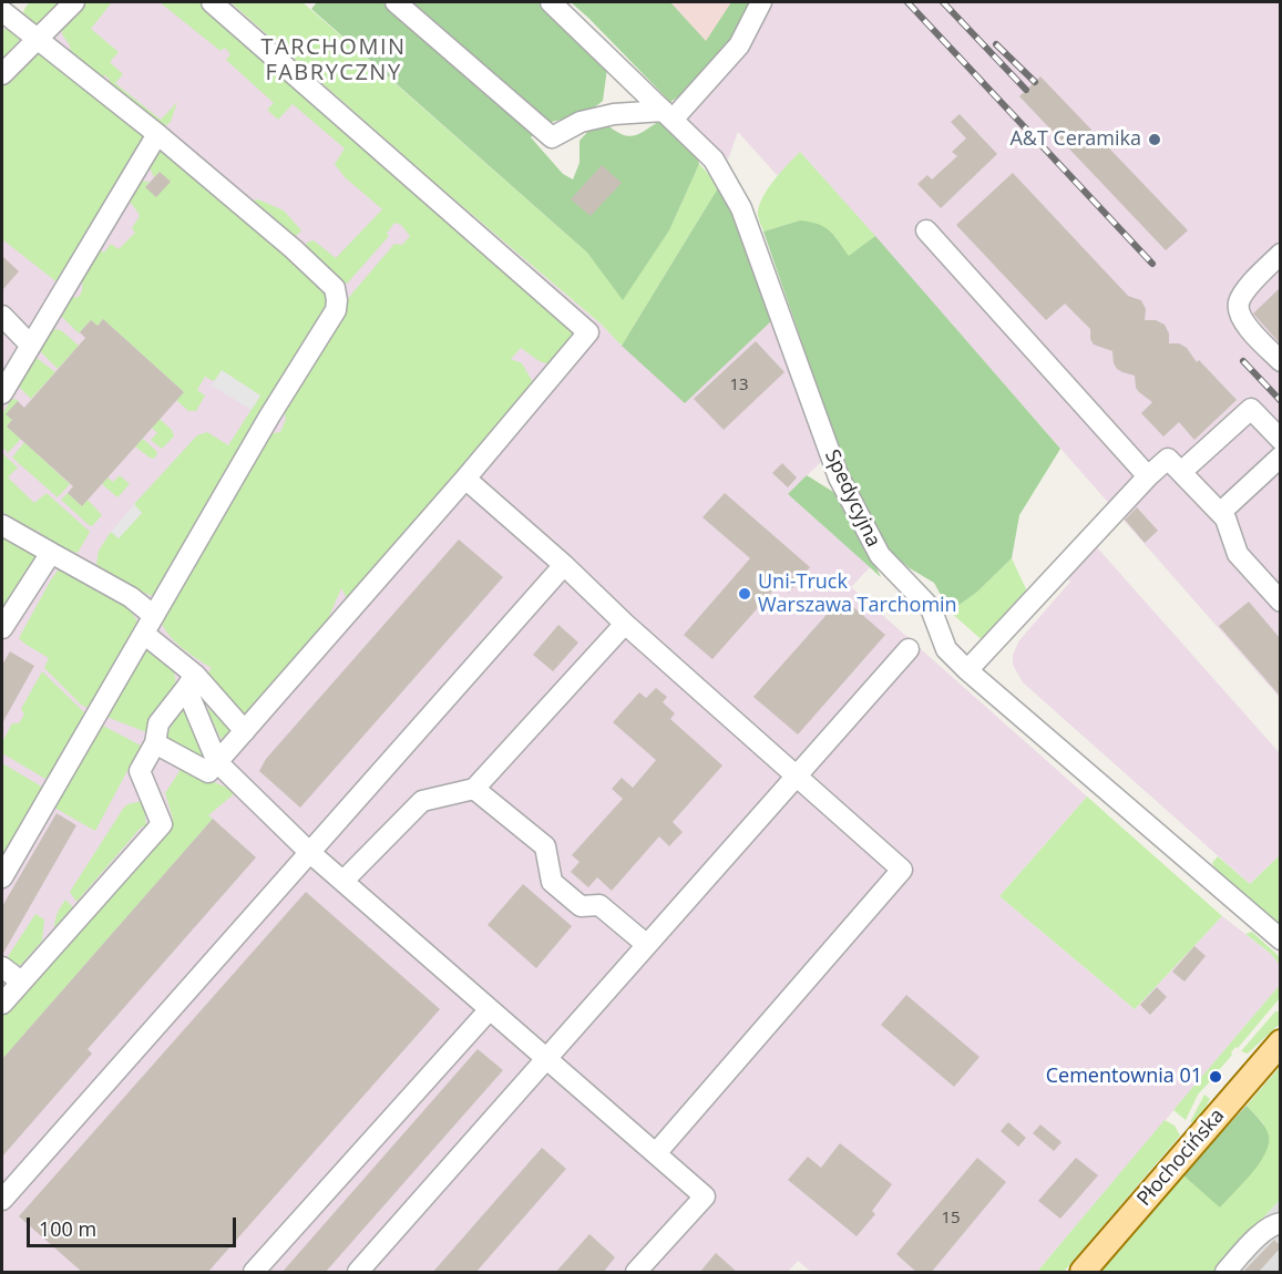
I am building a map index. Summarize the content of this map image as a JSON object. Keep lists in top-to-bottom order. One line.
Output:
{"streets":{"main road":["Płochocińska"],"street":["Spedycyjna"]},"districts":["TARCHOMIN FABRYCZNY"],"places":["A&T Ceramika","Uni-Truck Warszawa Tarchomin","Cementownia 01"],"house_numbers":["13","15"],"scale_bar":"100 m"}
